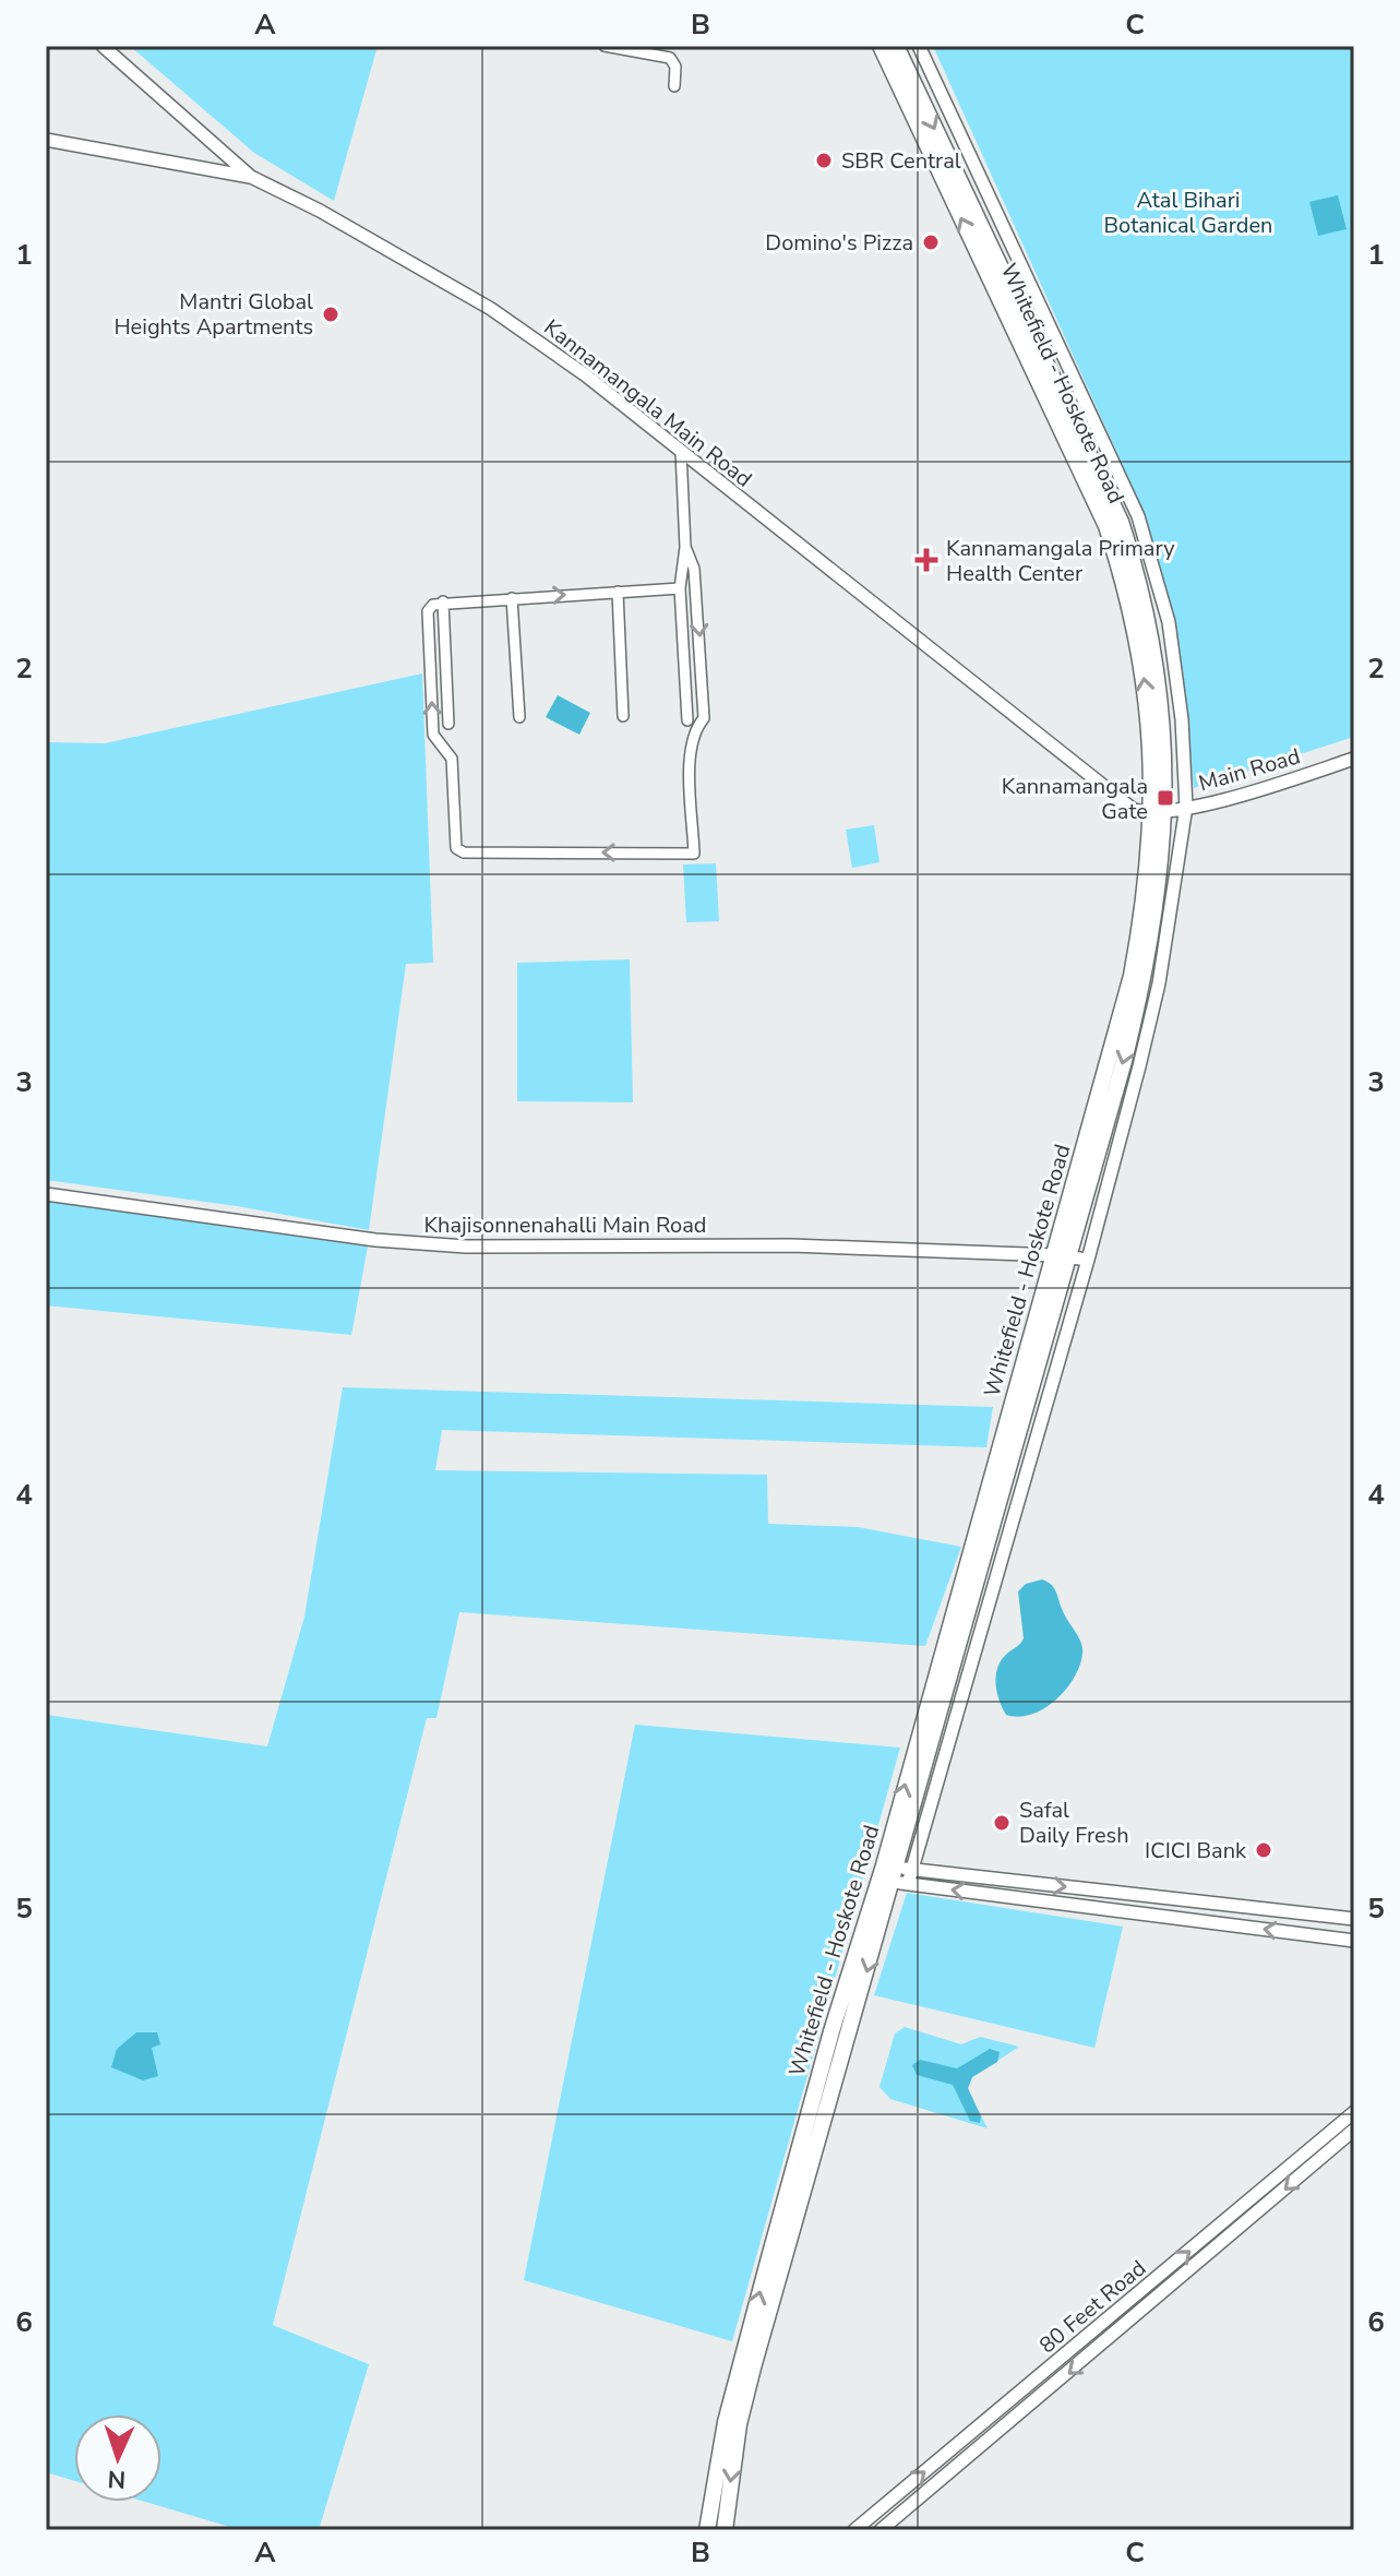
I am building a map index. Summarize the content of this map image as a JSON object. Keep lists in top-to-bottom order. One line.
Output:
{"streets":{"main road":["Whitefield - Hoskote Road"],"street":["Kannamangala Main Road","Main Road","Khajisonnenahalli Main Road","80 Feet Road"]},"crossings":[["Whitefield - Hoskote Road","Kannamangala Main Road"],["Whitefield - Hoskote Road","Main Road"],["Whitefield - Hoskote Road","Khajisonnenahalli Main Road"],["Kannamangala Main Road","Main Road"]],"parks":["Atal Bihari Botanical Garden"],"places":{"other":["SBR Central","Domino's Pizza","Mantri Global Heights Apartments","Safal Daily Fresh","ICICI Bank"],"health":["Kannamangala Primary Health Center"],"transit":["Kannamangala Gate"]},"north":"bottom","grid":{"columns":["A","B","C"],"rows":["1","2","3","4","5","6"]}}
